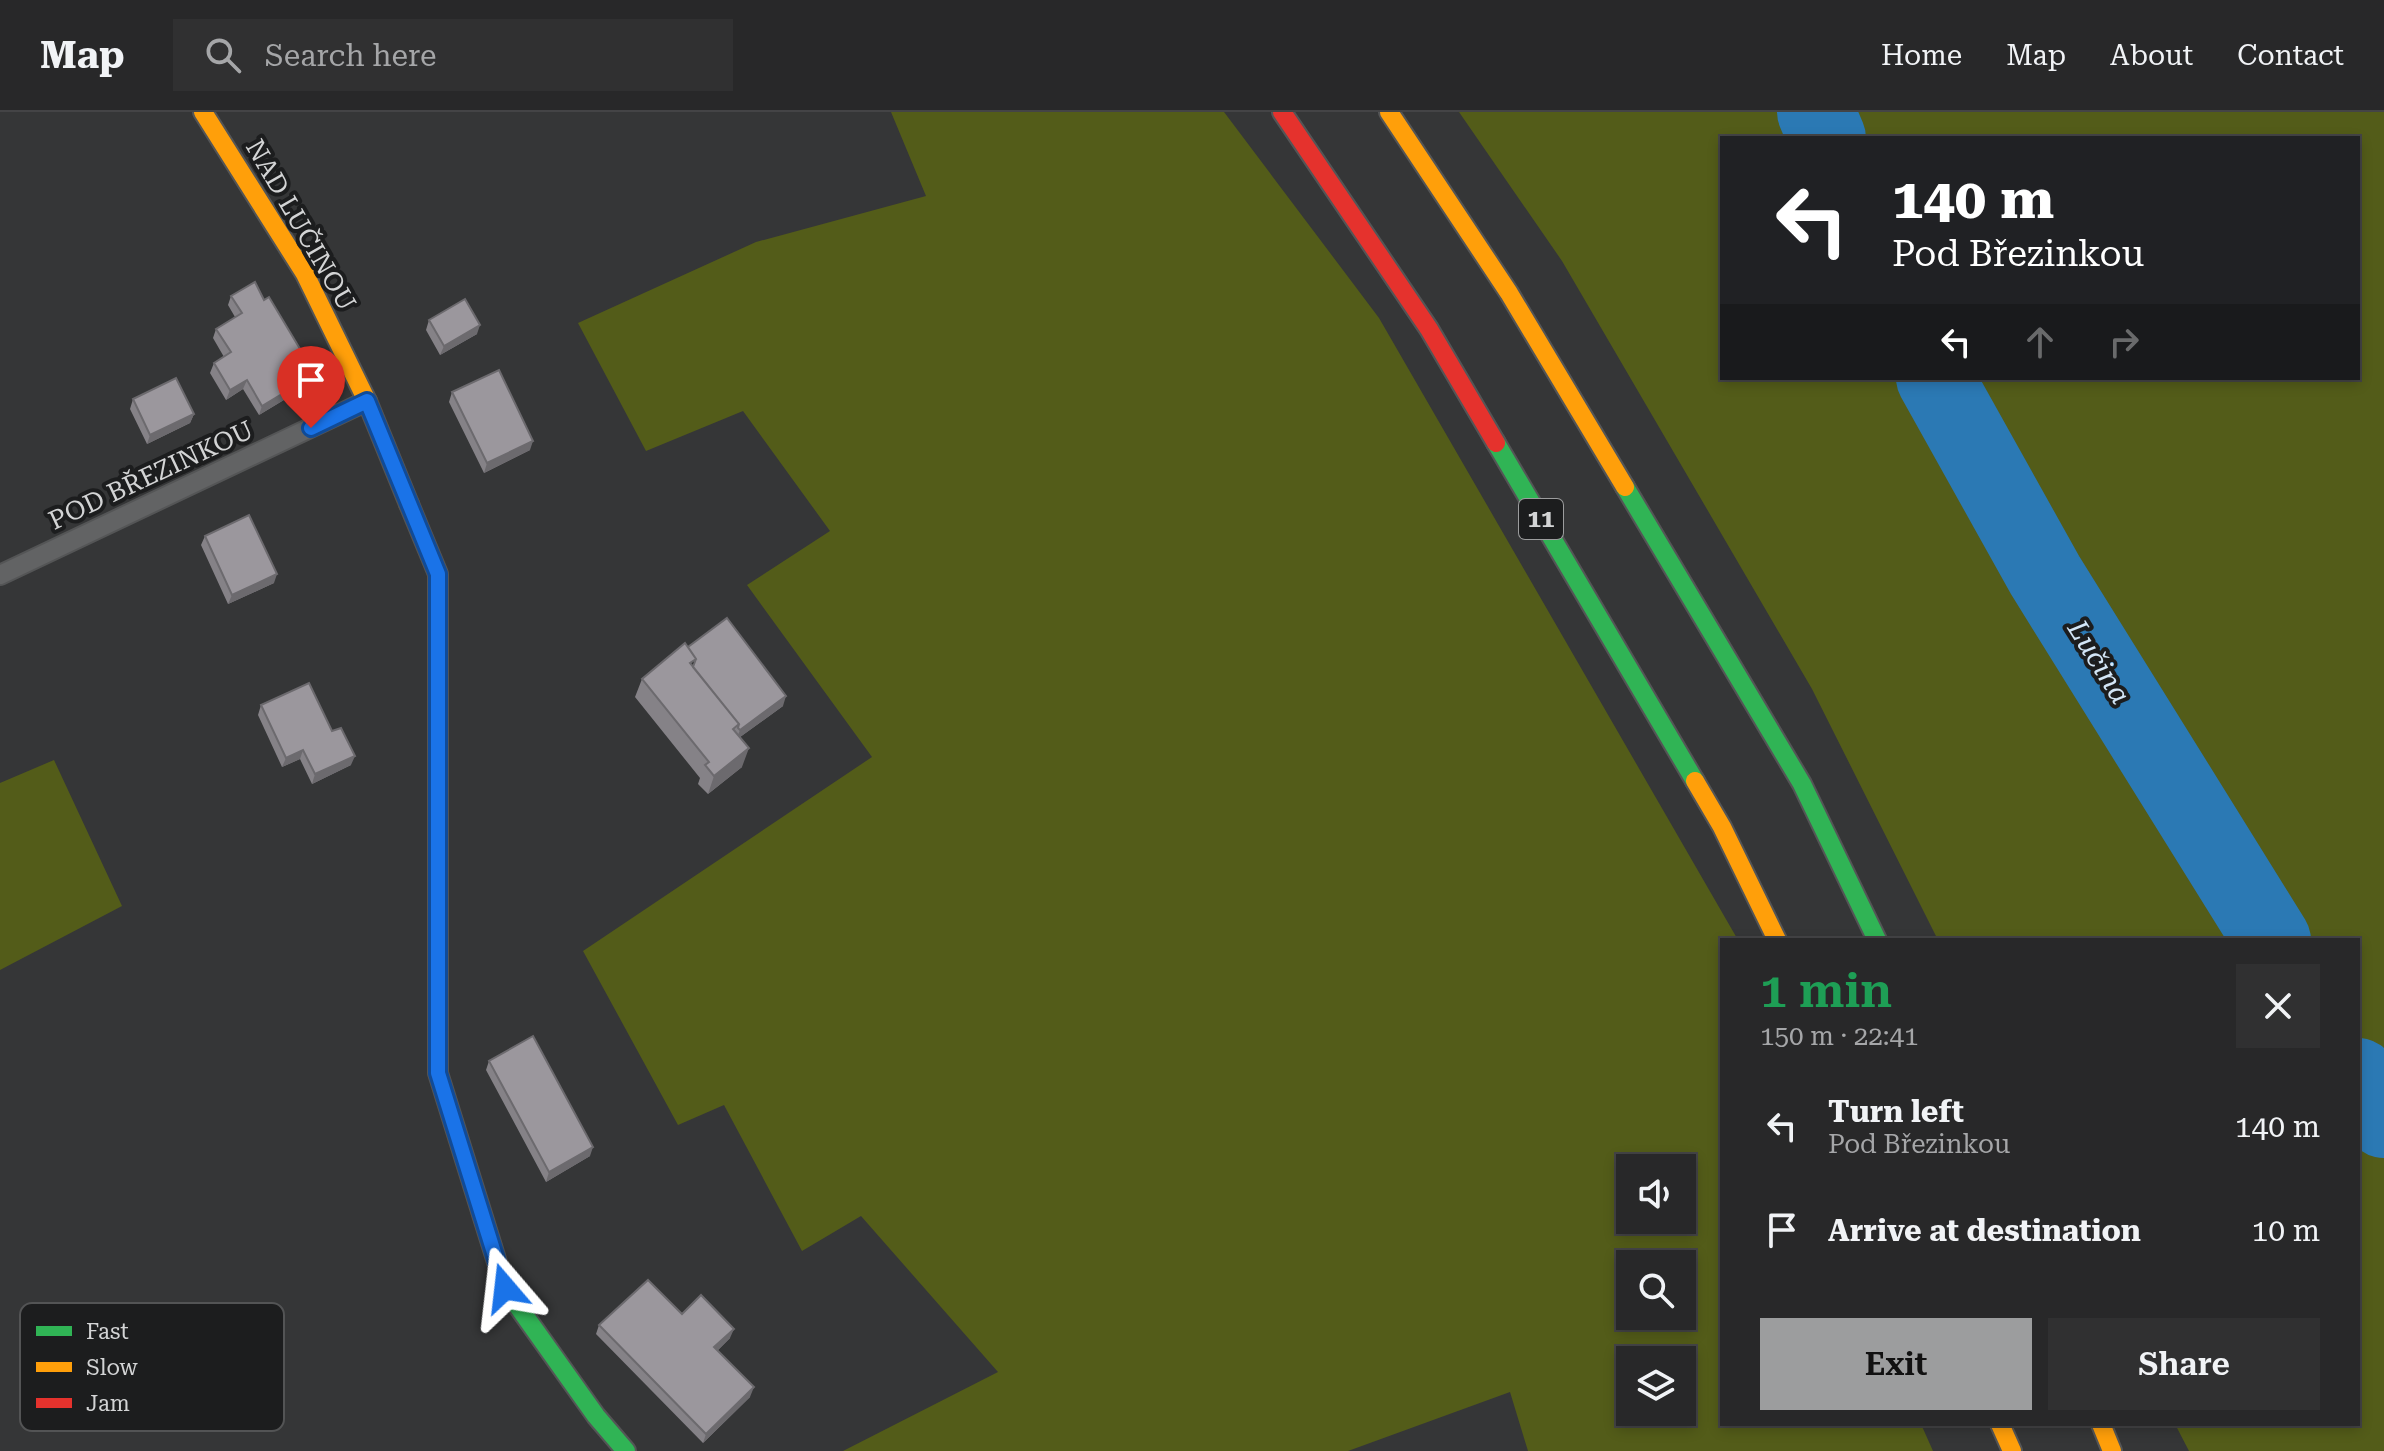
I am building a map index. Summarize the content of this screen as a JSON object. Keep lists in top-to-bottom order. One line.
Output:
{"streets":{"main road":["NAD LUČINOU","11"],"lane":["POD BŘEZINKOU"]},"crossings":[["NAD LUČINOU","POD BŘEZINKOU"]],"water":["Lučina"],"legend":["Fast","Slow","Jam"],"page":{"header":"Map","search":"Search here","nav":["Home","Map","About","Contact"],"turn":["140 m","Pod Březinkou"],"heading":["1 min","150 m · 22:41"],"list":[{"name":"Turn left","note":"Pod Březinkou","value":"140 m"},{"name":"Arrive at destination","value":"10 m"}],"buttons":["Exit","Share"]}}
